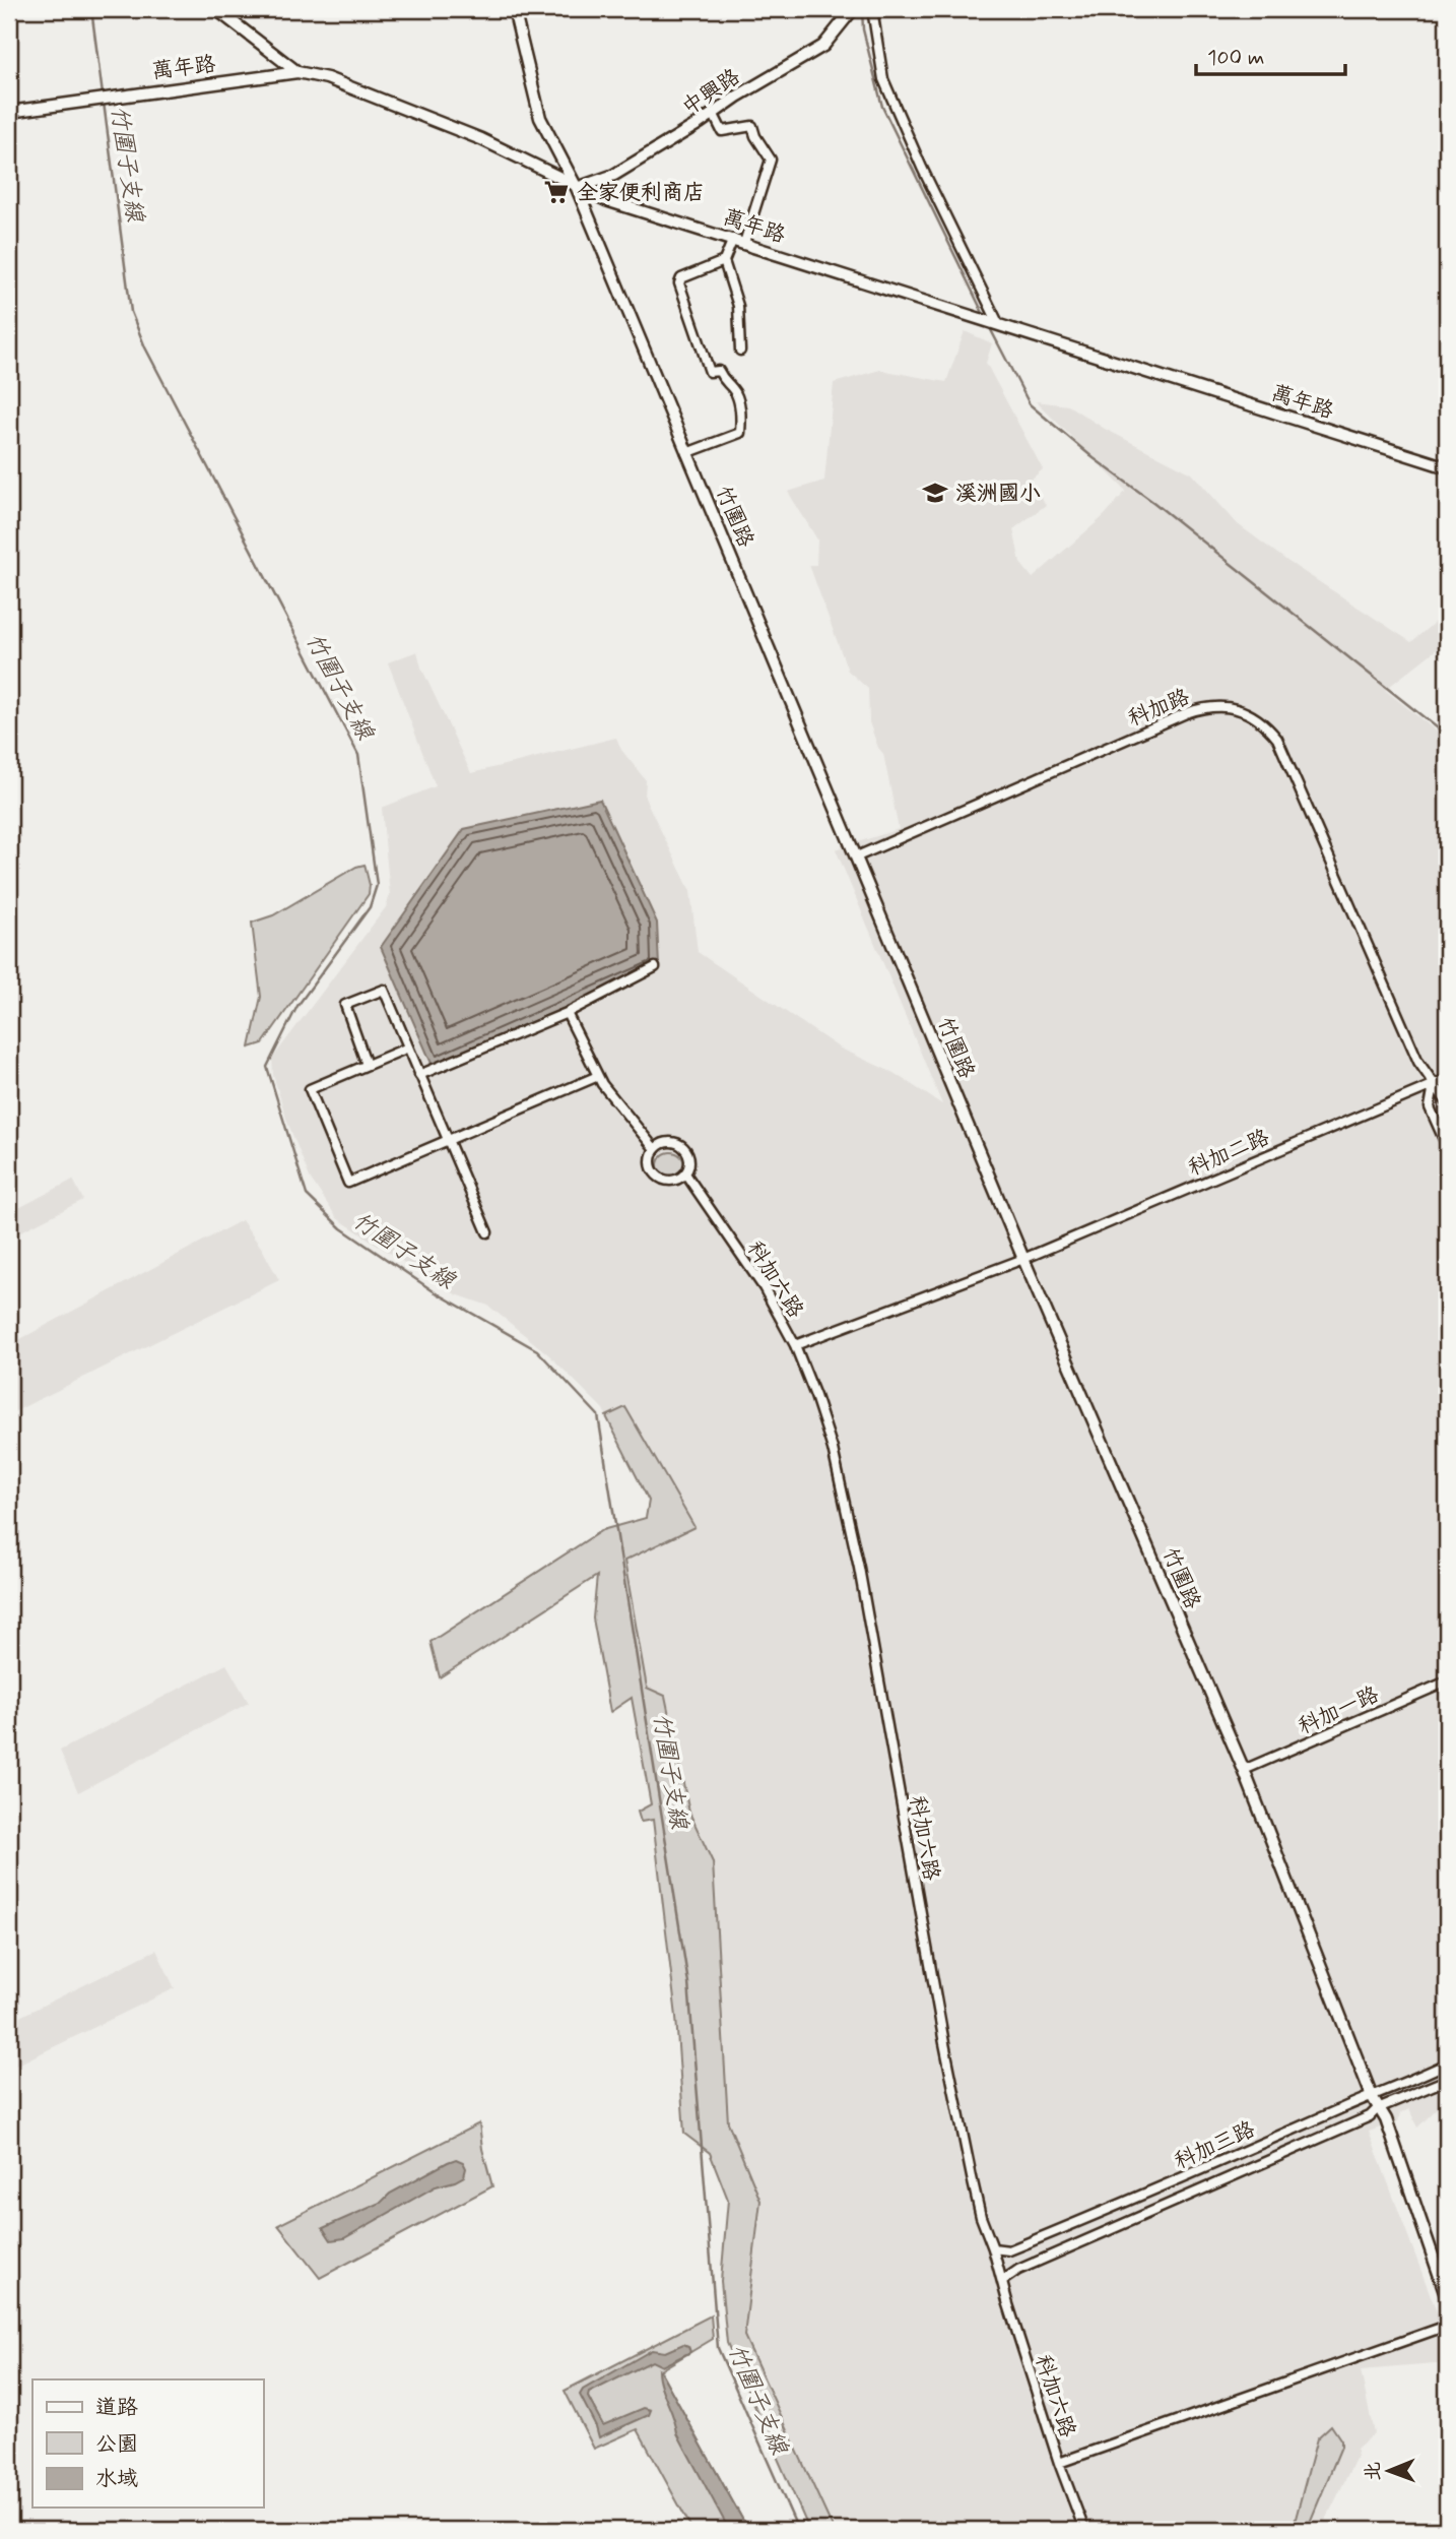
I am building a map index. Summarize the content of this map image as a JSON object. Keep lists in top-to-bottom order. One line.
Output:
{"streets":{"street":["萬年路","中興路","竹圍路","科加路","科加二路","科加六路","科加一路","科加三路"]},"crossings":[["萬年路","中興路"],["萬年路","竹圍路"],["中興路","竹圍路"],["竹圍路","科加路"],["竹圍路","科加二路"],["竹圍路","科加一路"],["竹圍路","科加三路"],["科加路","科加二路"],["科加二路","科加六路"],["科加六路","科加三路"]],"water":["竹圍子支線"],"places":{"supermarket":["全家便利商店"],"school or university":["溪洲國小"]},"legend":["道路","公園","水域"],"scale_bar":"100 m","north":"left"}
